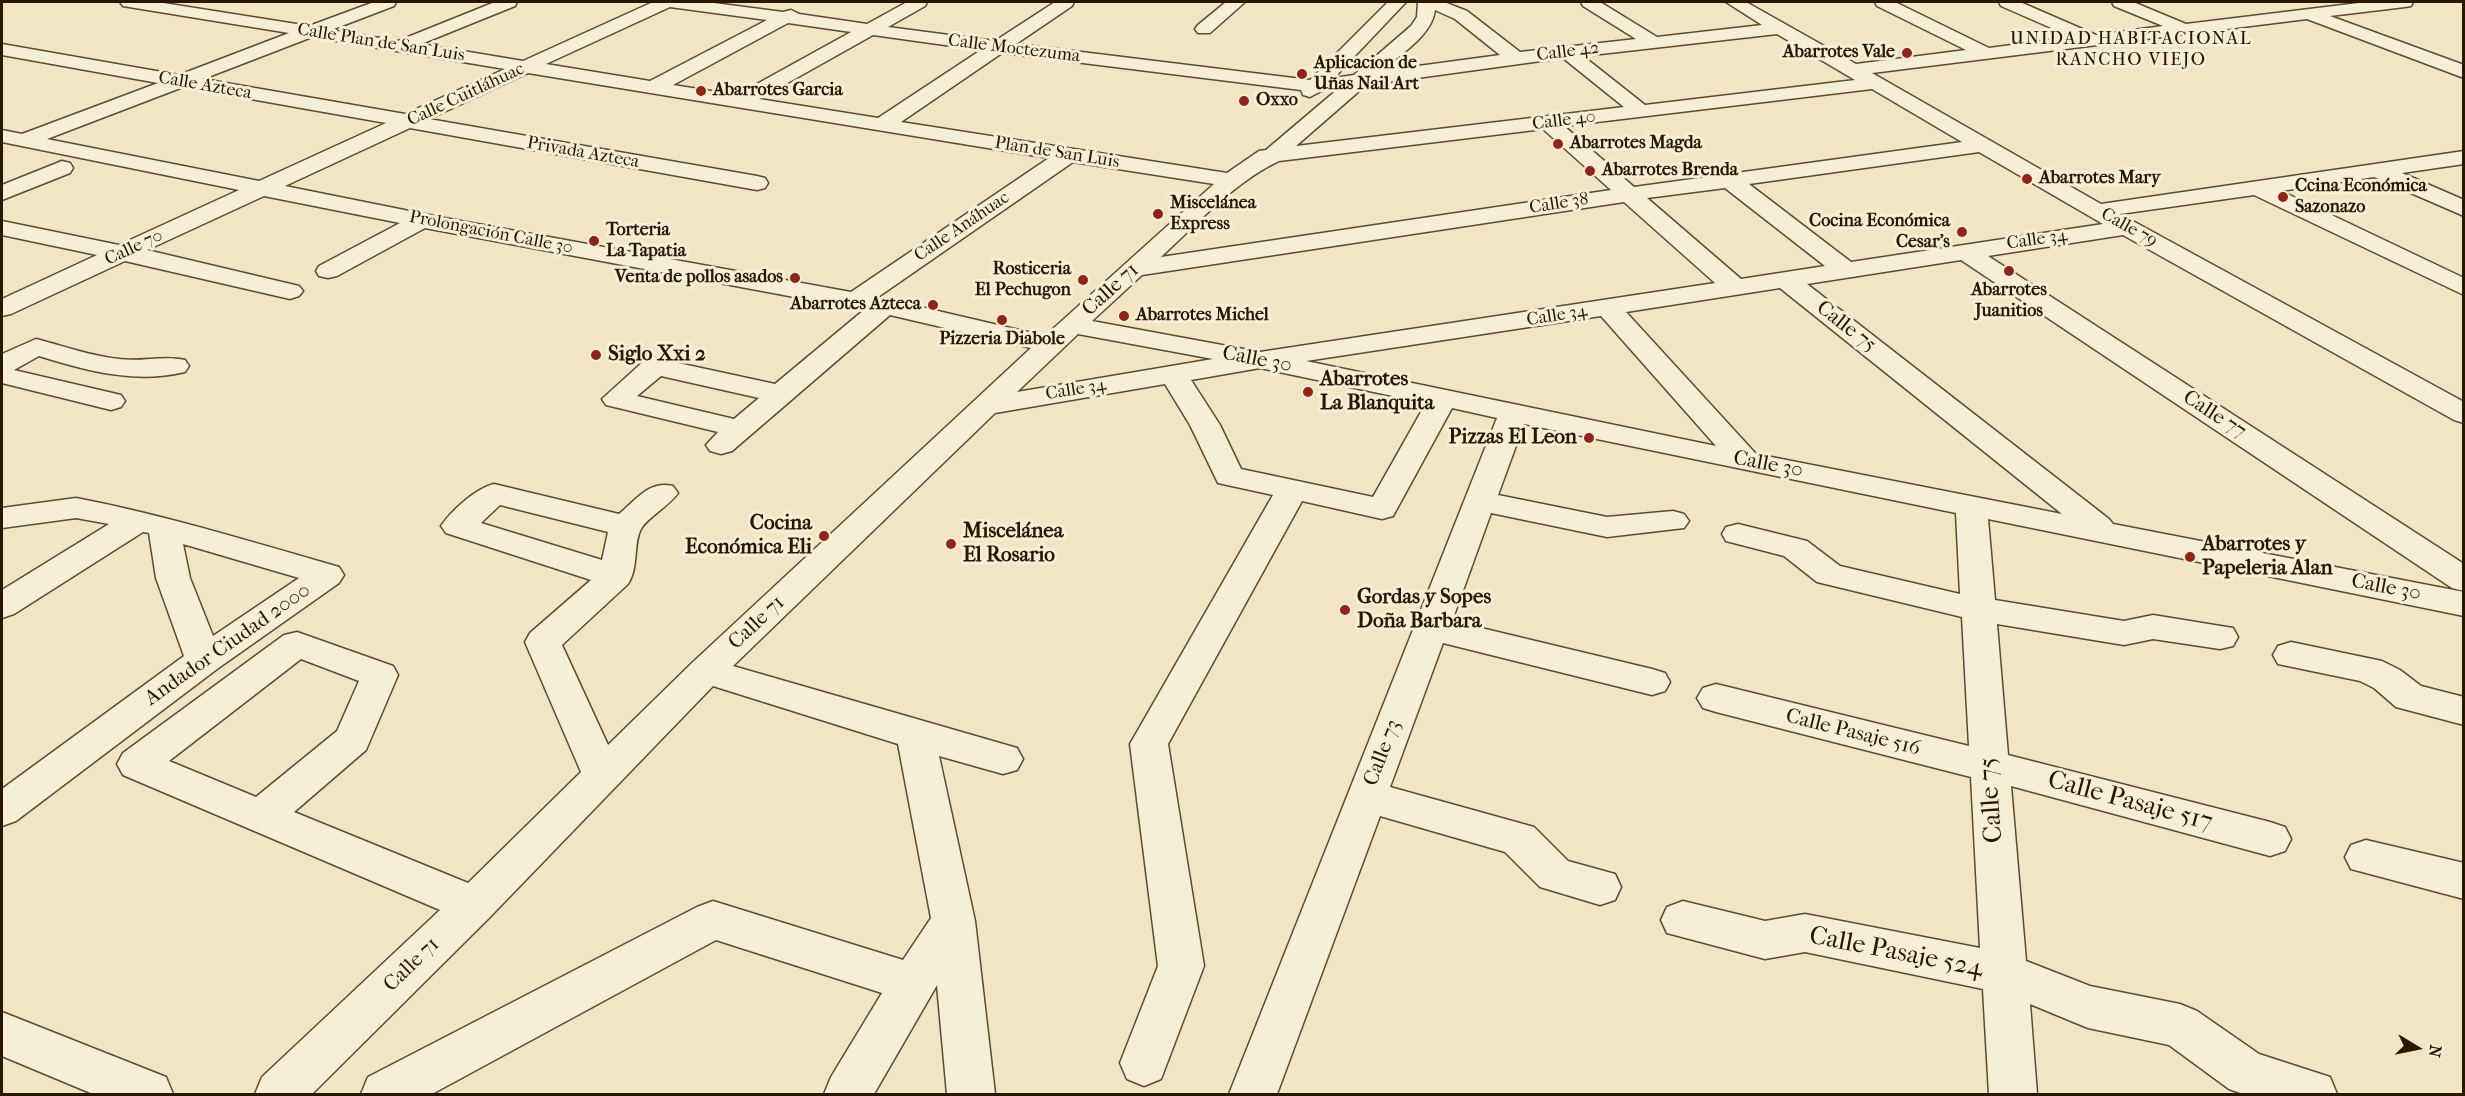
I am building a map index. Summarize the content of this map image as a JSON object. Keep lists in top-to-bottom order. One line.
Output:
{"streets":{"street":["Calle Plan de San Luis","Calle Moctezuma","Calle 42","Calle Azteca","Calle Cuitláhuac","Calle 40","Privada Azteca","Plan de San Luis","Calle 38","Calle Anáhuac","Calle 79","Prolongación Calle 30","Calle 34","Calle 70","Calle 71","Calle 75","Calle 30","Calle 77","Andador Ciudad 2000","Calle Pasaje 516","Calle 73","Calle Pasaje 517","Calle Pasaje 524"]},"crossings":[["Calle Plan de San Luis","Calle Cuitláhuac"],["Calle Plan de San Luis","Plan de San Luis"],["Calle Moctezuma","Calle 42"],["Calle Moctezuma","Calle 71"],["Calle 42","Calle 79"],["Calle 42","Calle 71"],["Calle Azteca","Calle Cuitláhuac"],["Calle Azteca","Privada Azteca"],["Calle Cuitláhuac","Privada Azteca"],["Calle Cuitláhuac","Prolongación Calle 30"],["Calle Cuitláhuac","Calle 70"],["Calle 40","Plan de San Luis"],["Calle 40","Calle 79"],["Calle 40","Calle 71"],["Plan de San Luis","Calle Anáhuac"],["Plan de San Luis","Calle 71"],["Calle 38","Calle 79"],["Calle 38","Calle 71"],["Calle Anáhuac","Prolongación Calle 30"],["Calle 79","Calle 34"],["Prolongación Calle 30","Calle 70"],["Prolongación Calle 30","Calle 71"],["Prolongación Calle 30","Calle 30"],["Calle 34","Calle 71"],["Calle 34","Calle 75"],["Calle 34","Calle 30"],["Calle 34","Calle 77"],["Calle 71","Calle 30"],["Calle 75","Calle 30"],["Calle 75","Calle Pasaje 516"],["Calle 75","Calle Pasaje 517"],["Calle 75","Calle Pasaje 524"],["Calle 30","Calle 73"],["Calle Pasaje 516","Calle Pasaje 517"]],"districts":["UNIDAD HABITACIONAL RANCHO VIEJO"],"places":["Abarrotes Vale","Aplicacion de Uñas Nail Art","Abarrotes Garcia","Oxxo","Abarrotes Magda","Abarrotes Brenda","Abarrotes Mary","Ccina Económica Sazonazo","Miscelánea Express","Cocina Económica Cesar's","Torteria La Tapatia","Abarrotes Juanitios","Venta de pollos asados","Rosticeria El Pechugon","Abarrotes Azteca","Abarrotes Michel","Pizzeria Diabole","Siglo Xxi 2","Abarrotes La Blanquita","Pizzas El Leon","Cocina Económica Eli","Miscelánea El Rosario","Abarrotes y Papeleria Alan","Gordas y Sopes Doña Barbara"],"north":"right"}
